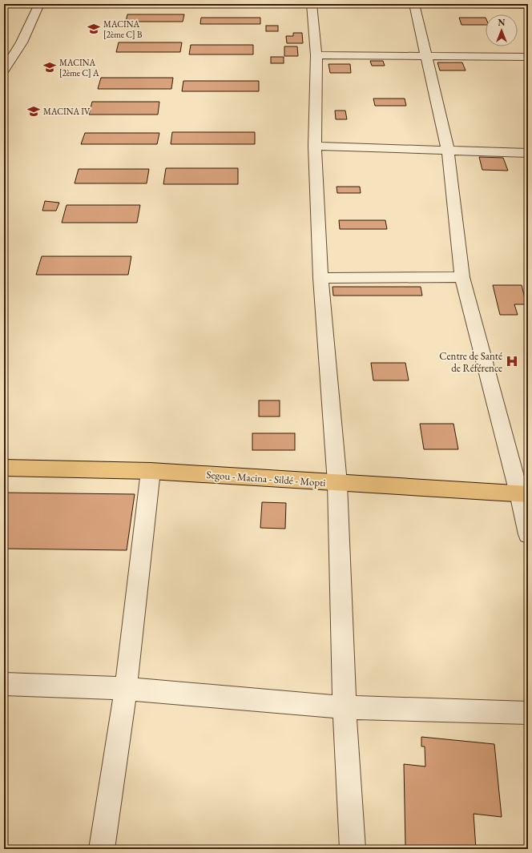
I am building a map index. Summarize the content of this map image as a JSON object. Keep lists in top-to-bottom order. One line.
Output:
{"streets":{"main road":["Segou - Macina - Sildé - Mopti"]},"places":{"school or university":["MACINA [2ème C] B","MACINA [2ème C] A","MACINA IV"],"hospital":["Centre de Santé de Référence"]},"north":"top"}
